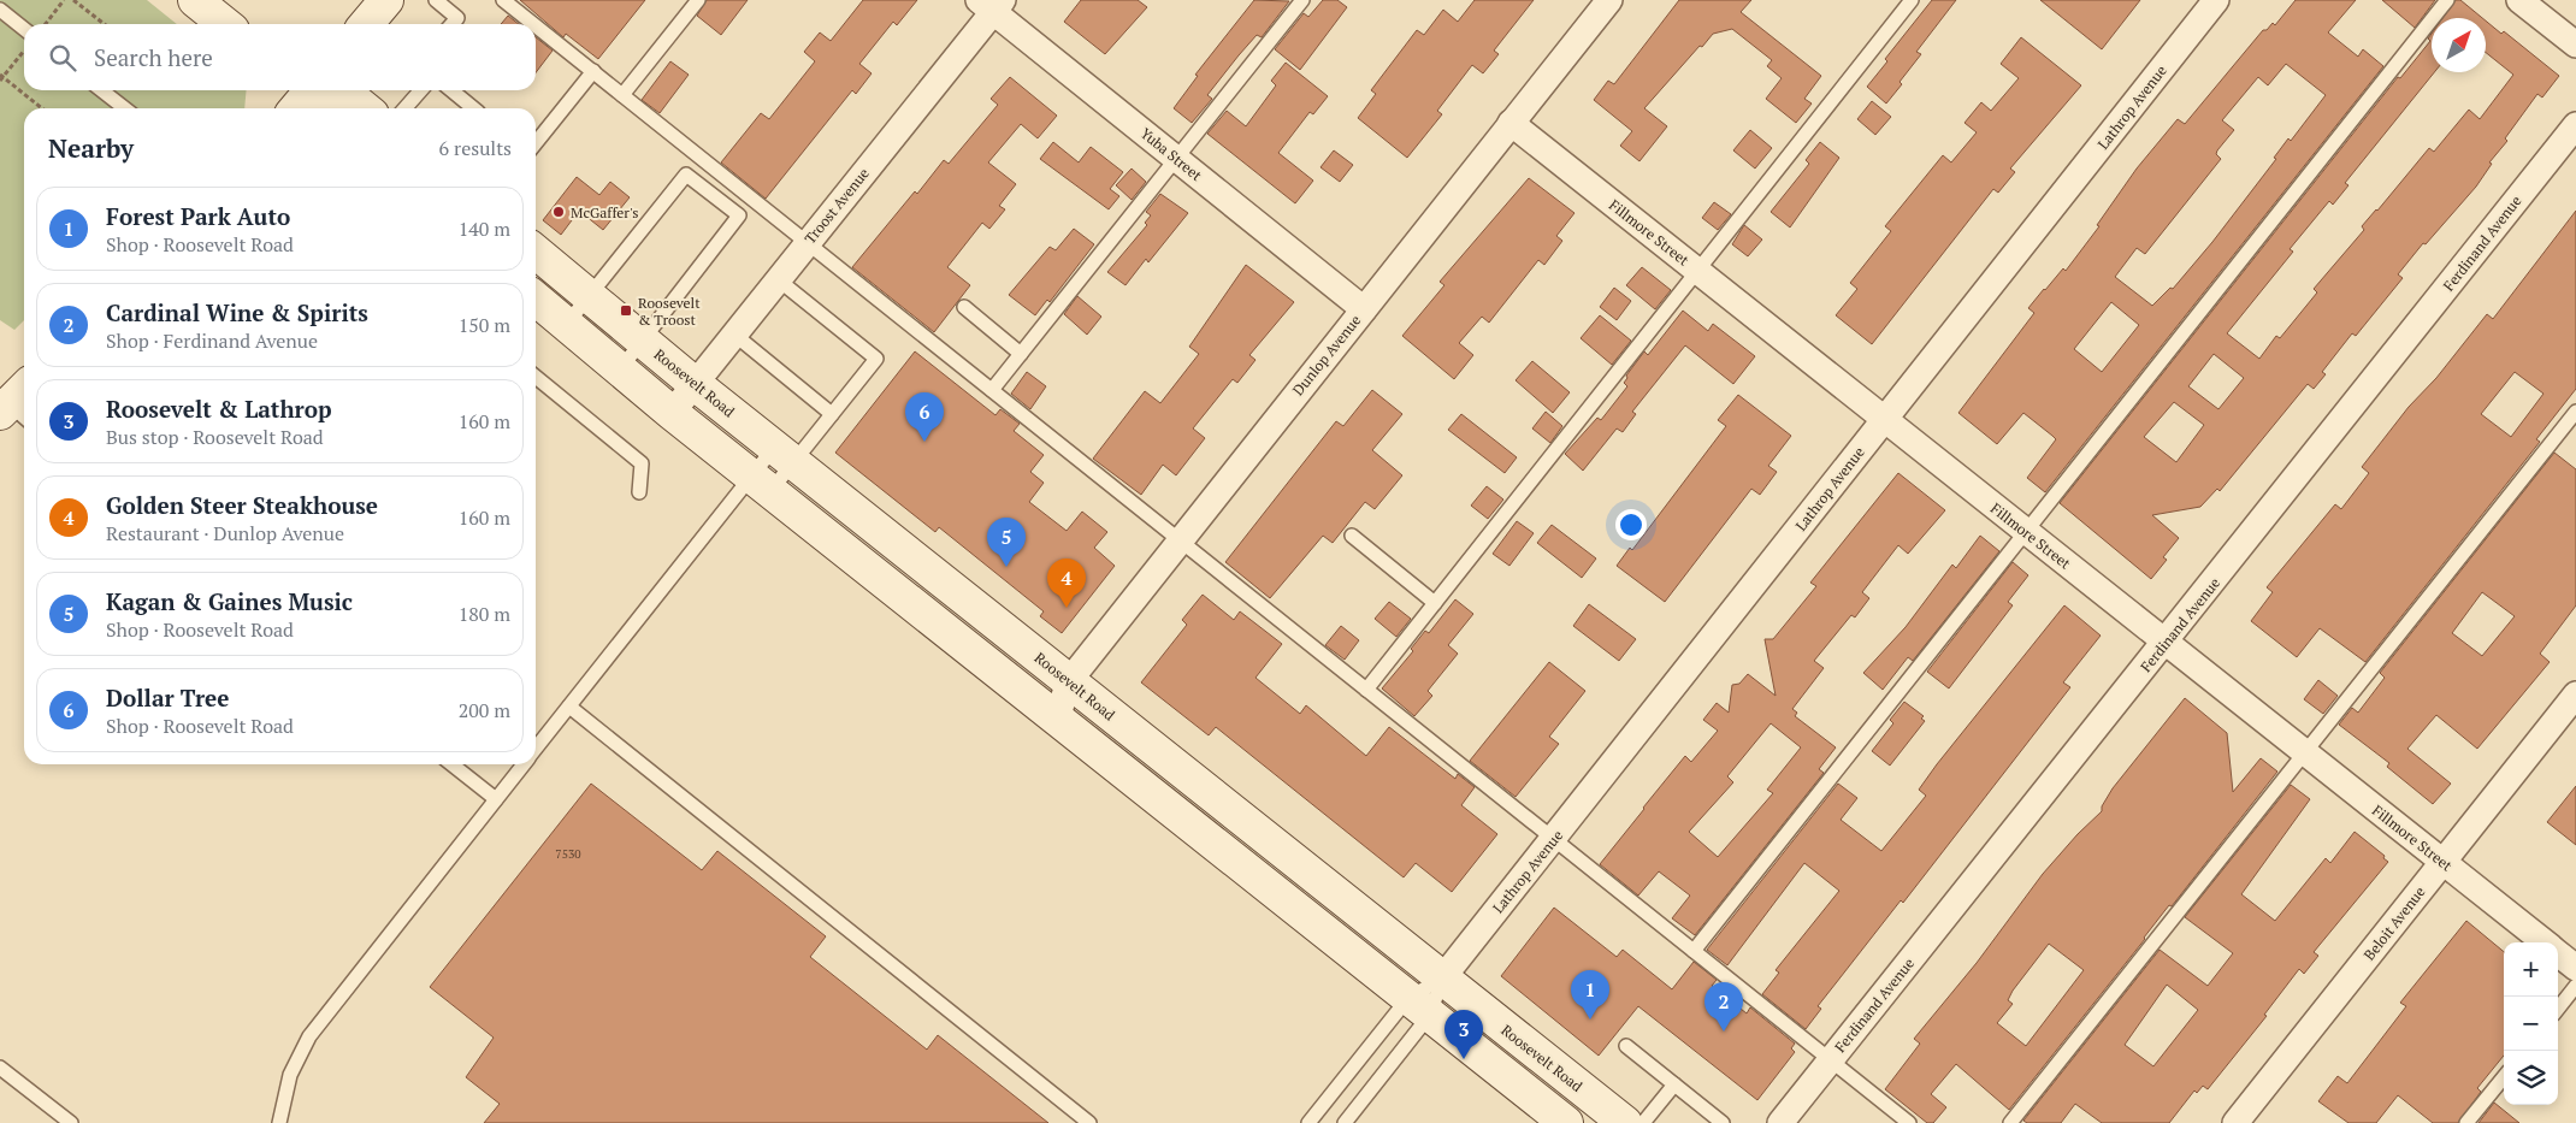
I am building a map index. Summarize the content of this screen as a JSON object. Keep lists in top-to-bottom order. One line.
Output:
{"streets":{"main road":["Roosevelt Road"],"street":["Lathrop Avenue","Yuba Street","Troost Avenue","Fillmore Street","Ferdinand Avenue","Dunlop Avenue","Beloit Avenue"]},"crossings":[["Lathrop Avenue","Fillmore Street"],["Lathrop Avenue","Roosevelt Road"],["Yuba Street","Troost Avenue"],["Yuba Street","Dunlop Avenue"],["Troost Avenue","Roosevelt Road"],["Fillmore Street","Ferdinand Avenue"],["Fillmore Street","Dunlop Avenue"],["Fillmore Street","Beloit Avenue"],["Dunlop Avenue","Roosevelt Road"]],"places":{"other":["McGaffer's"],"transit":["Roosevelt & Troost"]},"house_numbers":["7530"],"north":"top right","page":{"search":"Search here","heading":["Nearby","6 results"],"list":[{"mark":"1","name":"Forest Park Auto","note":"Shop · Roosevelt Road","value":"140 m"},{"mark":"2","name":"Cardinal Wine & Spirits","note":"Shop · Ferdinand Avenue","value":"150 m"},{"mark":"3","name":"Roosevelt & Lathrop","note":"Bus stop · Roosevelt Road","value":"160 m"},{"mark":"4","name":"Golden Steer Steakhouse","note":"Restaurant · Dunlop Avenue","value":"160 m"},{"mark":"5","name":"Kagan & Gaines Music","note":"Shop · Roosevelt Road","value":"180 m"},{"mark":"6","name":"Dollar Tree","note":"Shop · Roosevelt Road","value":"200 m"}],"pins":["6","5","4","1","2","3"],"map_buttons":["+","−"]}}
